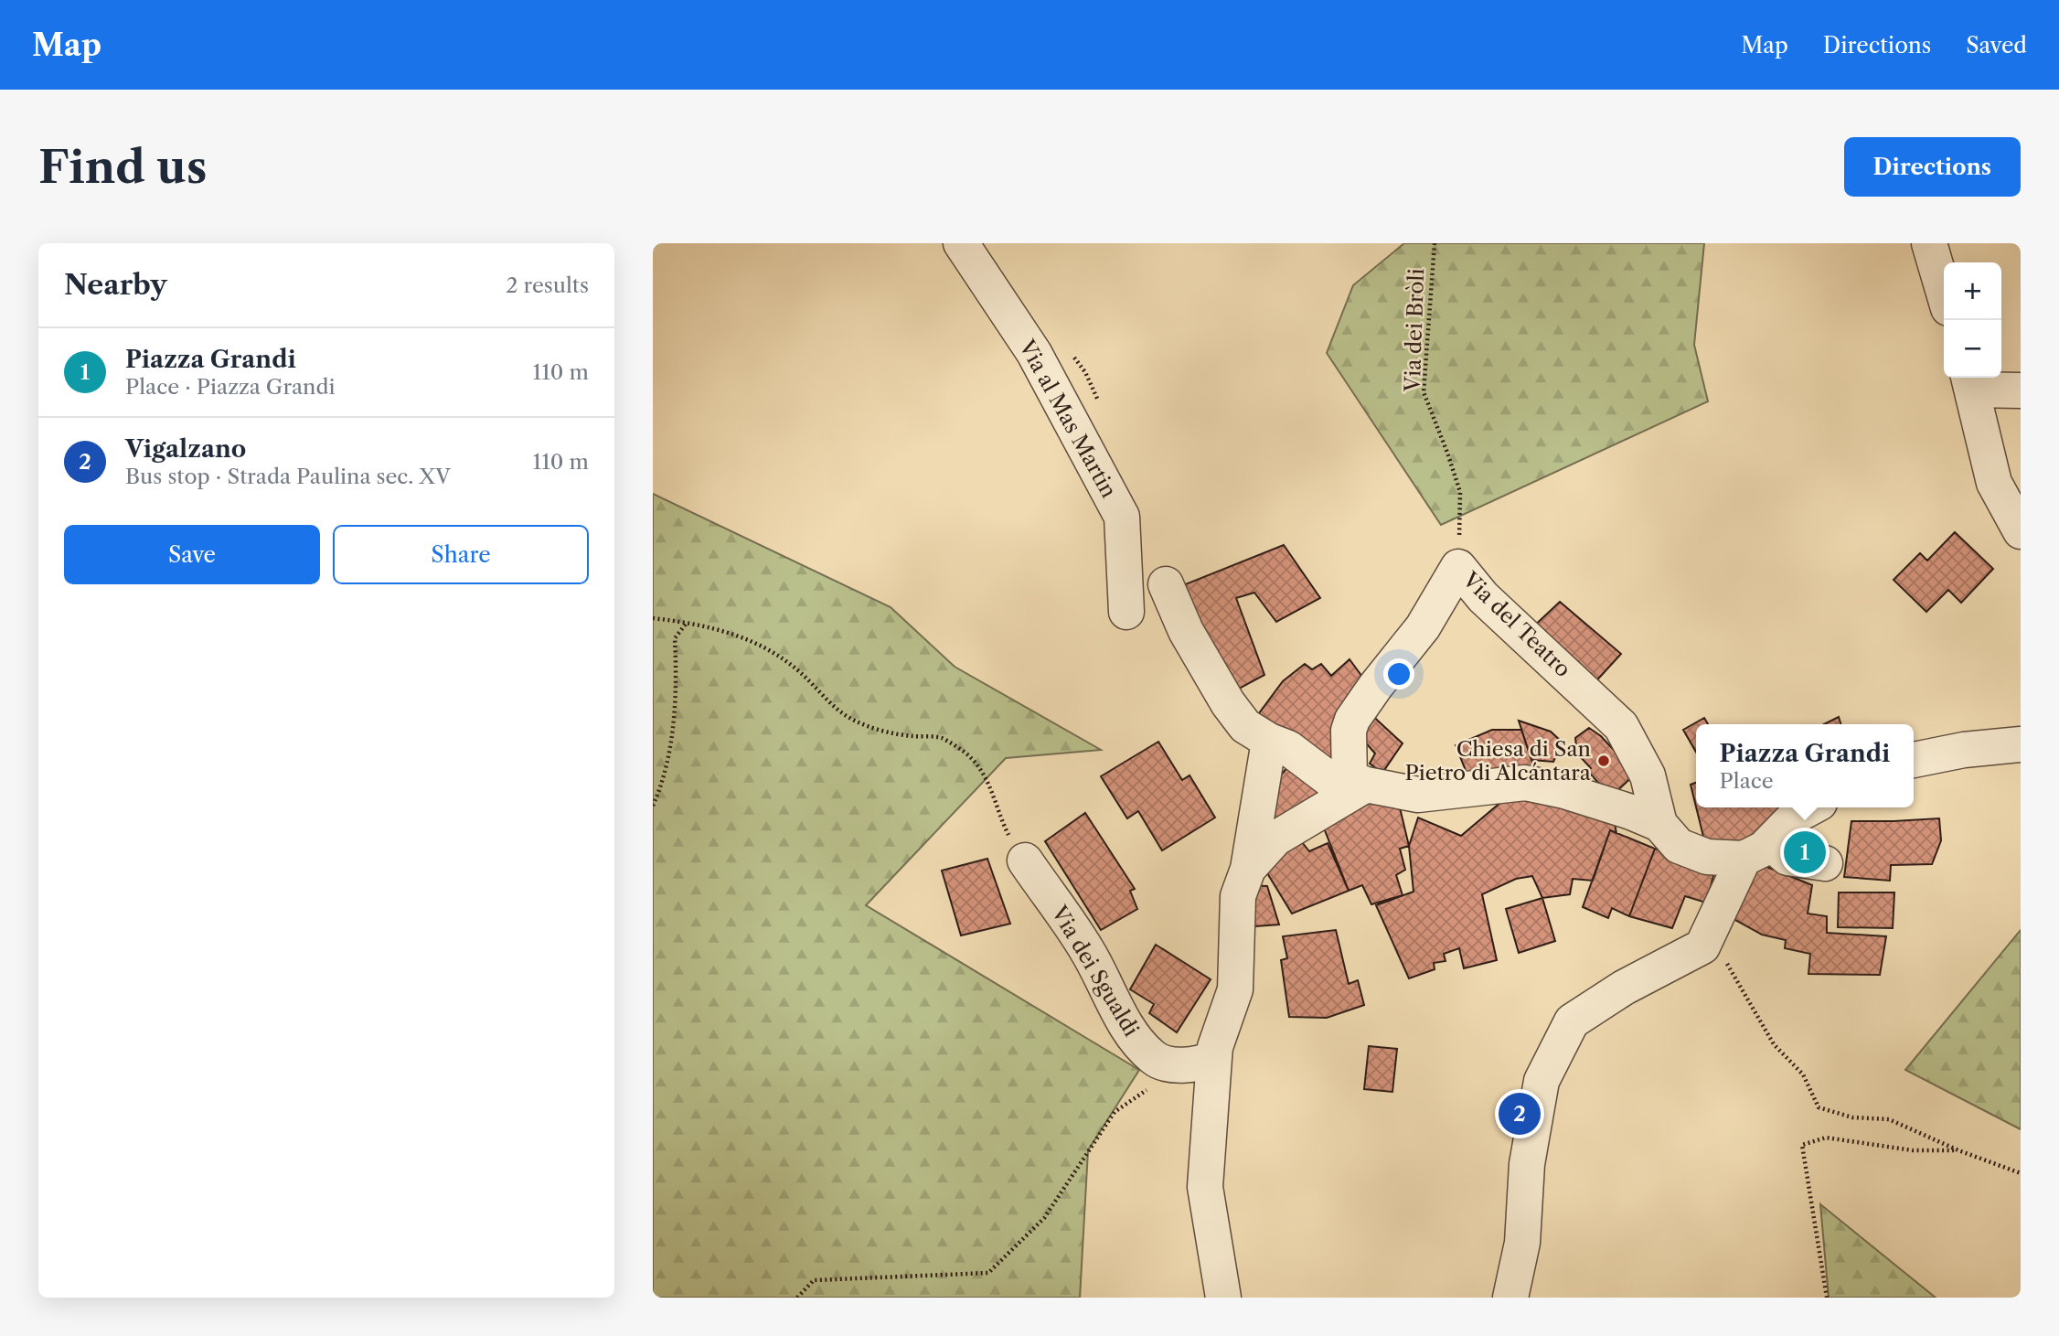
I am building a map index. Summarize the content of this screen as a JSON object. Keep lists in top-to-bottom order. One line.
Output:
{"streets":{"street":["Via al Mas Martin","Via del Teatro","Via dei Sgualdi"],"path":["Via dei Bròli"]},"crossings":[["Via dei Bròli","Via del Teatro"]],"places":["Chiesa di San Pietro di Alcántara"],"page":{"header":"Map","nav":["Map","Directions","Saved"],"buttons":["Directions",["Save","Share"]],"title":"Find us","heading":["Nearby","2 results"],"map_buttons":["+","−"],"list":[{"mark":"1","name":"Piazza Grandi","note":"Place · Piazza Grandi","value":"110 m"},{"mark":"2","name":"Vigalzano","note":"Bus stop · Strada Paulina sec. XV","value":"110 m"}],"popup":["Piazza Grandi","Place"],"pins":["1","2"]}}
